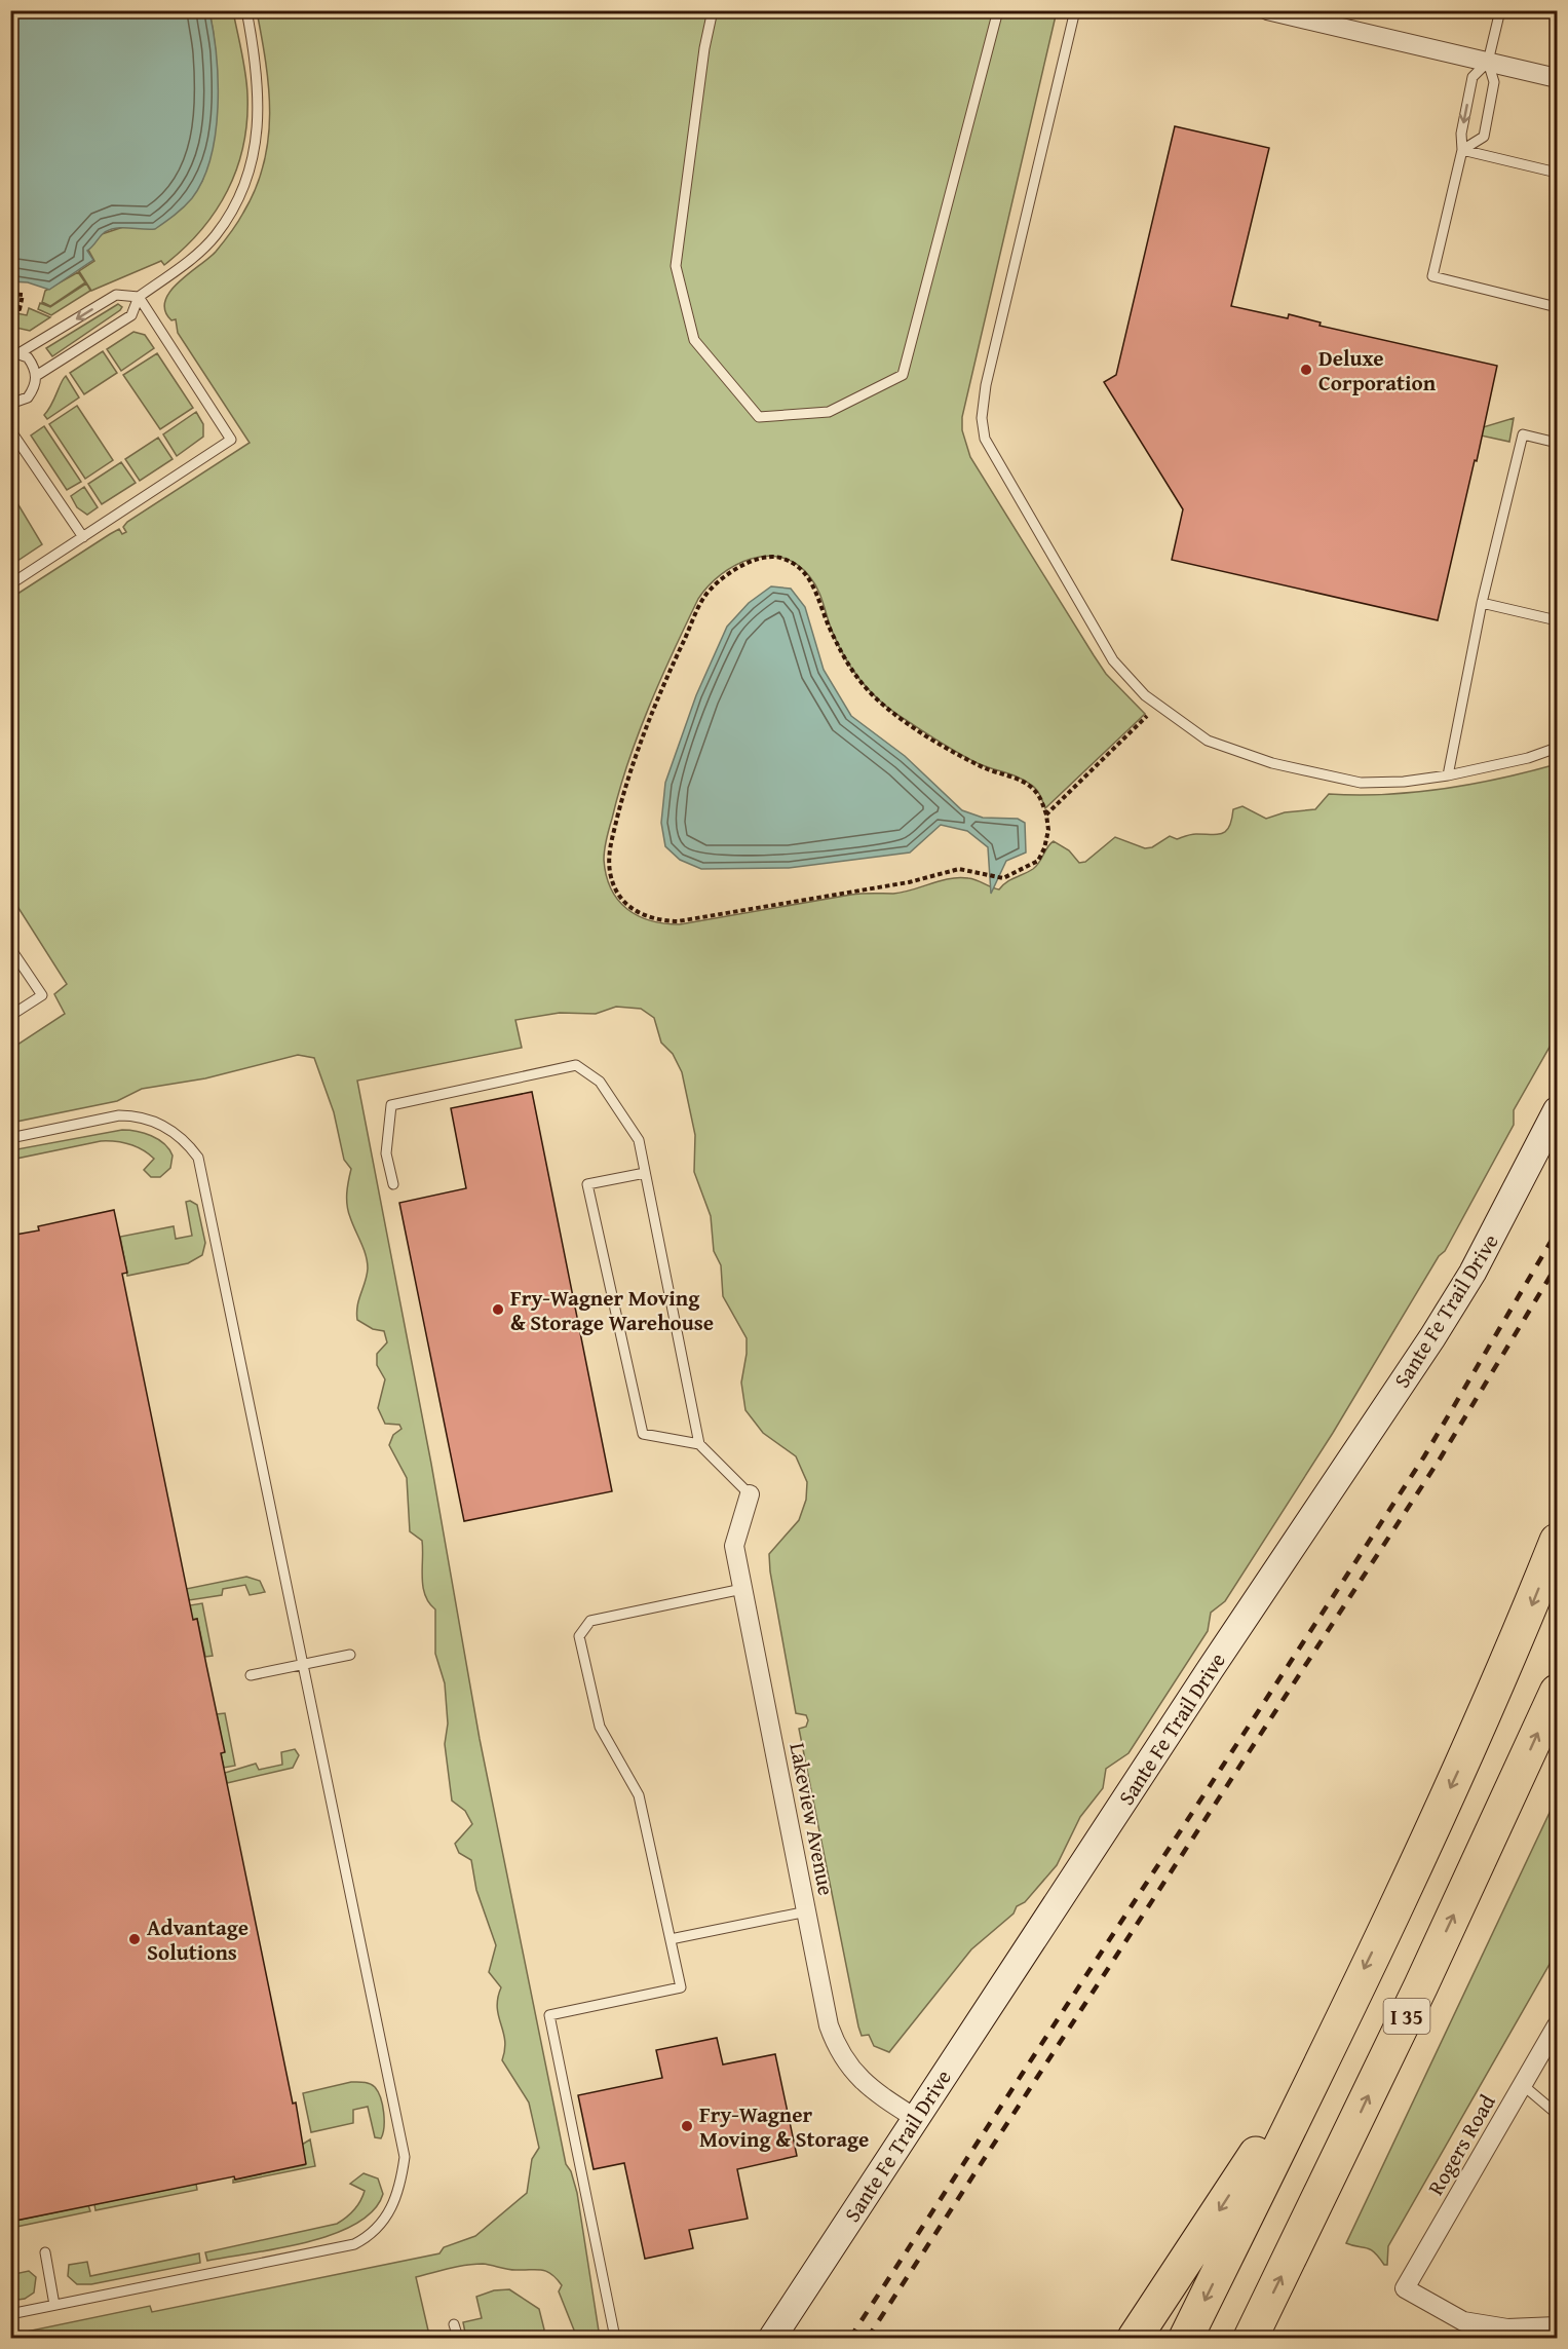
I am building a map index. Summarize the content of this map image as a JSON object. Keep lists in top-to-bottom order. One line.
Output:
{"streets":{"highway":["I 35"],"main road":["Sante Fe Trail Drive"],"street":["Lakeview Avenue","Rogers Road"]},"crossings":[["Sante Fe Trail Drive","Lakeview Avenue"]],"places":["Deluxe Corporation","Fry-Wagner Moving & Storage Warehouse","Advantage Solutions","Fry-Wagner Moving & Storage"]}
